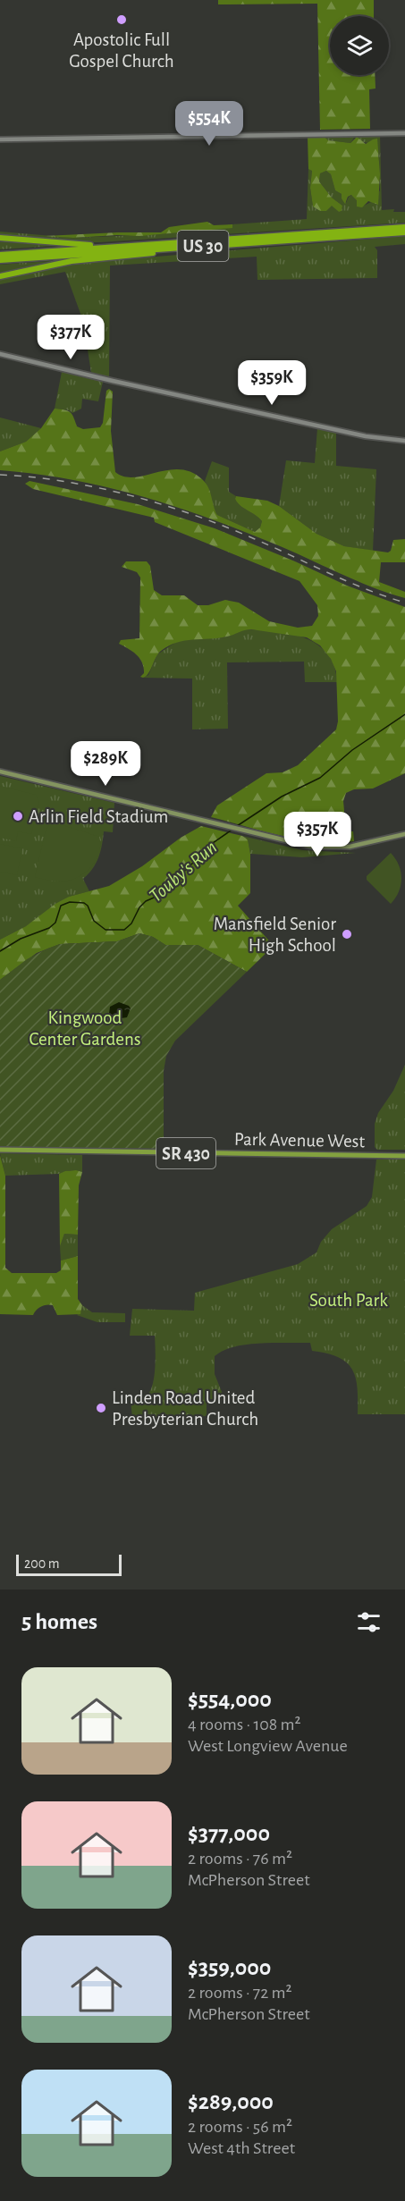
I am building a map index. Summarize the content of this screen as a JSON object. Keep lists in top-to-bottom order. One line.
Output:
{"streets":{"highway":["US 30"],"main road":["Park Avenue West","SR 430"]},"water":["Touby's Run"],"parks":["Kingwood Center Gardens","South Park"],"places":["Apostolic Full Gospel Church","Arlin Field Stadium","Mansfield Senior High School","Linden Road United Presbyterian Church"],"scale_bar":"200 m","page":{"price":["$554K","$377K","$359K","$289K","$357K"],"scale":"200 m","heading":"5 homes","list":[{"name":"$554,000","note":"4 rooms · 108 m² · West Longview Avenue"},{"name":"$377,000","note":"2 rooms · 76 m² · McPherson Street"},{"name":"$359,000","note":"2 rooms · 72 m² · McPherson Street"},{"name":"$289,000","note":"2 rooms · 56 m² · West 4th Street"}]}}
